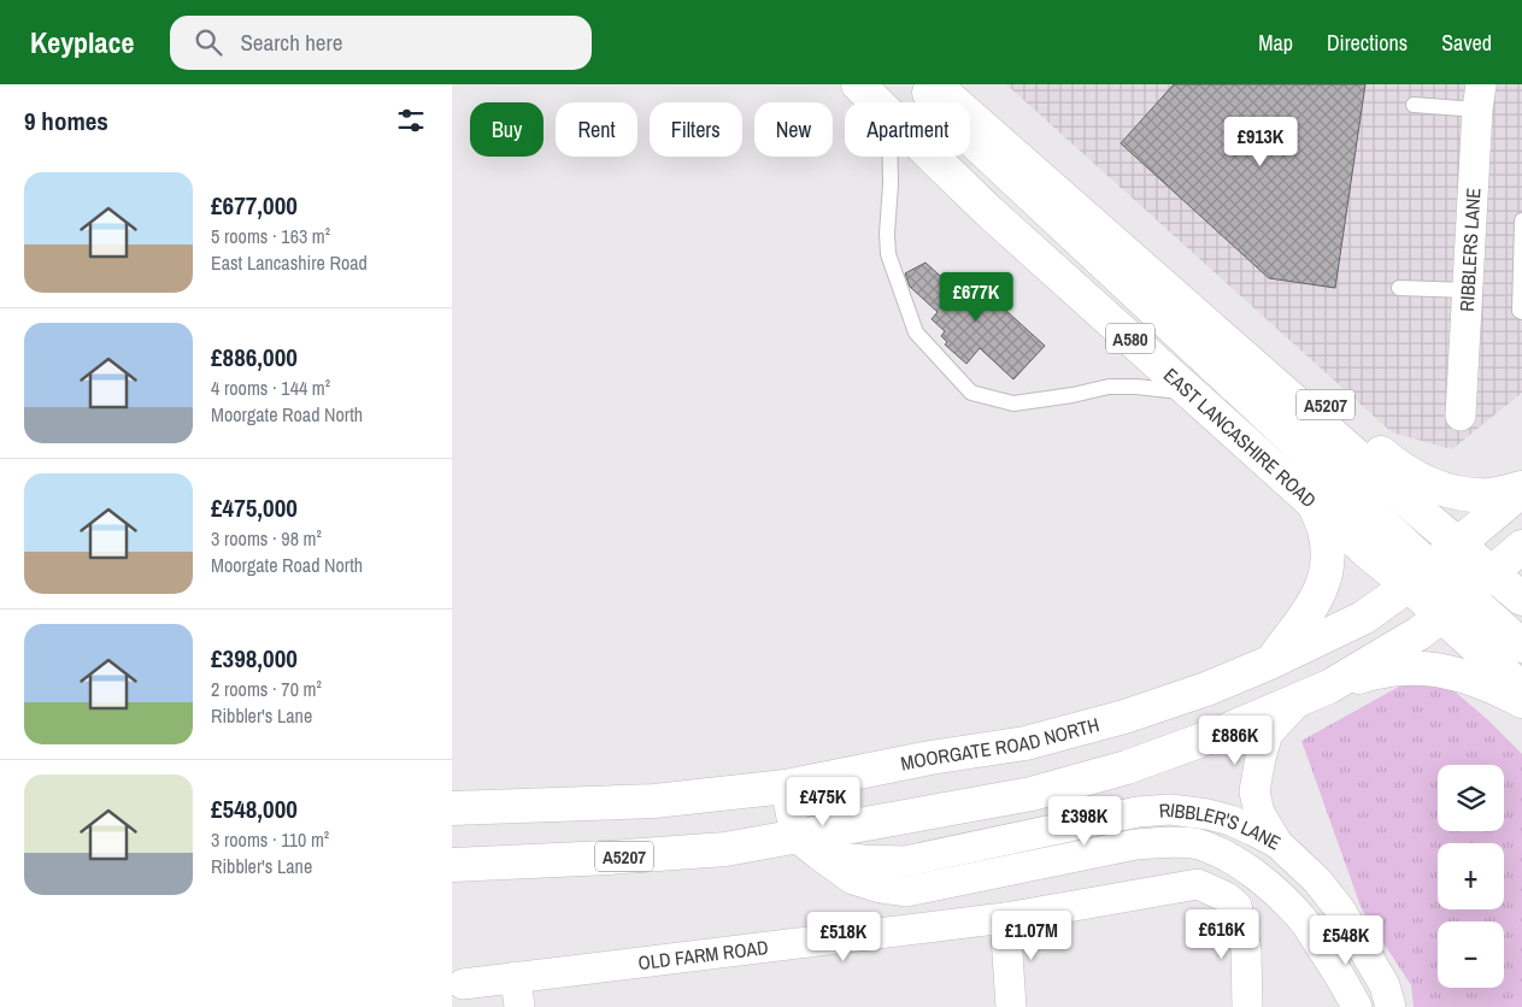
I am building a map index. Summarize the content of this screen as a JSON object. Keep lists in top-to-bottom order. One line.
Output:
{"streets":{"main road":["A580","A5207","EAST LANCASHIRE ROAD","MOORGATE ROAD NORTH"],"street":["RIBBLERS LANE","RIBBLER'S LANE","OLD FARM ROAD"]},"crossings":[["A5207","EAST LANCASHIRE ROAD"],["A5207","MOORGATE ROAD NORTH"],["A5207","RIBBLER'S LANE"],["EAST LANCASHIRE ROAD","MOORGATE ROAD NORTH"]],"page":{"header":"Keyplace","search":"Search here","nav":["Map","Directions","Saved"],"heading":"9 homes","chip":["Buy","Rent","Filters","New","Apartment"],"price":["£913K","£677K","£886K","£475K","£398K","£616K","£1.07M","£518K","£548K"],"list":[{"name":"£677,000","note":"5 rooms · 163 m² · East Lancashire Road"},{"name":"£886,000","note":"4 rooms · 144 m² · Moorgate Road North"},{"name":"£475,000","note":"3 rooms · 98 m² · Moorgate Road North"},{"name":"£398,000","note":"2 rooms · 70 m² · Ribbler's Lane"},{"name":"£548,000","note":"3 rooms · 110 m² · Ribbler's Lane"}],"map_buttons":["+","−"]}}
